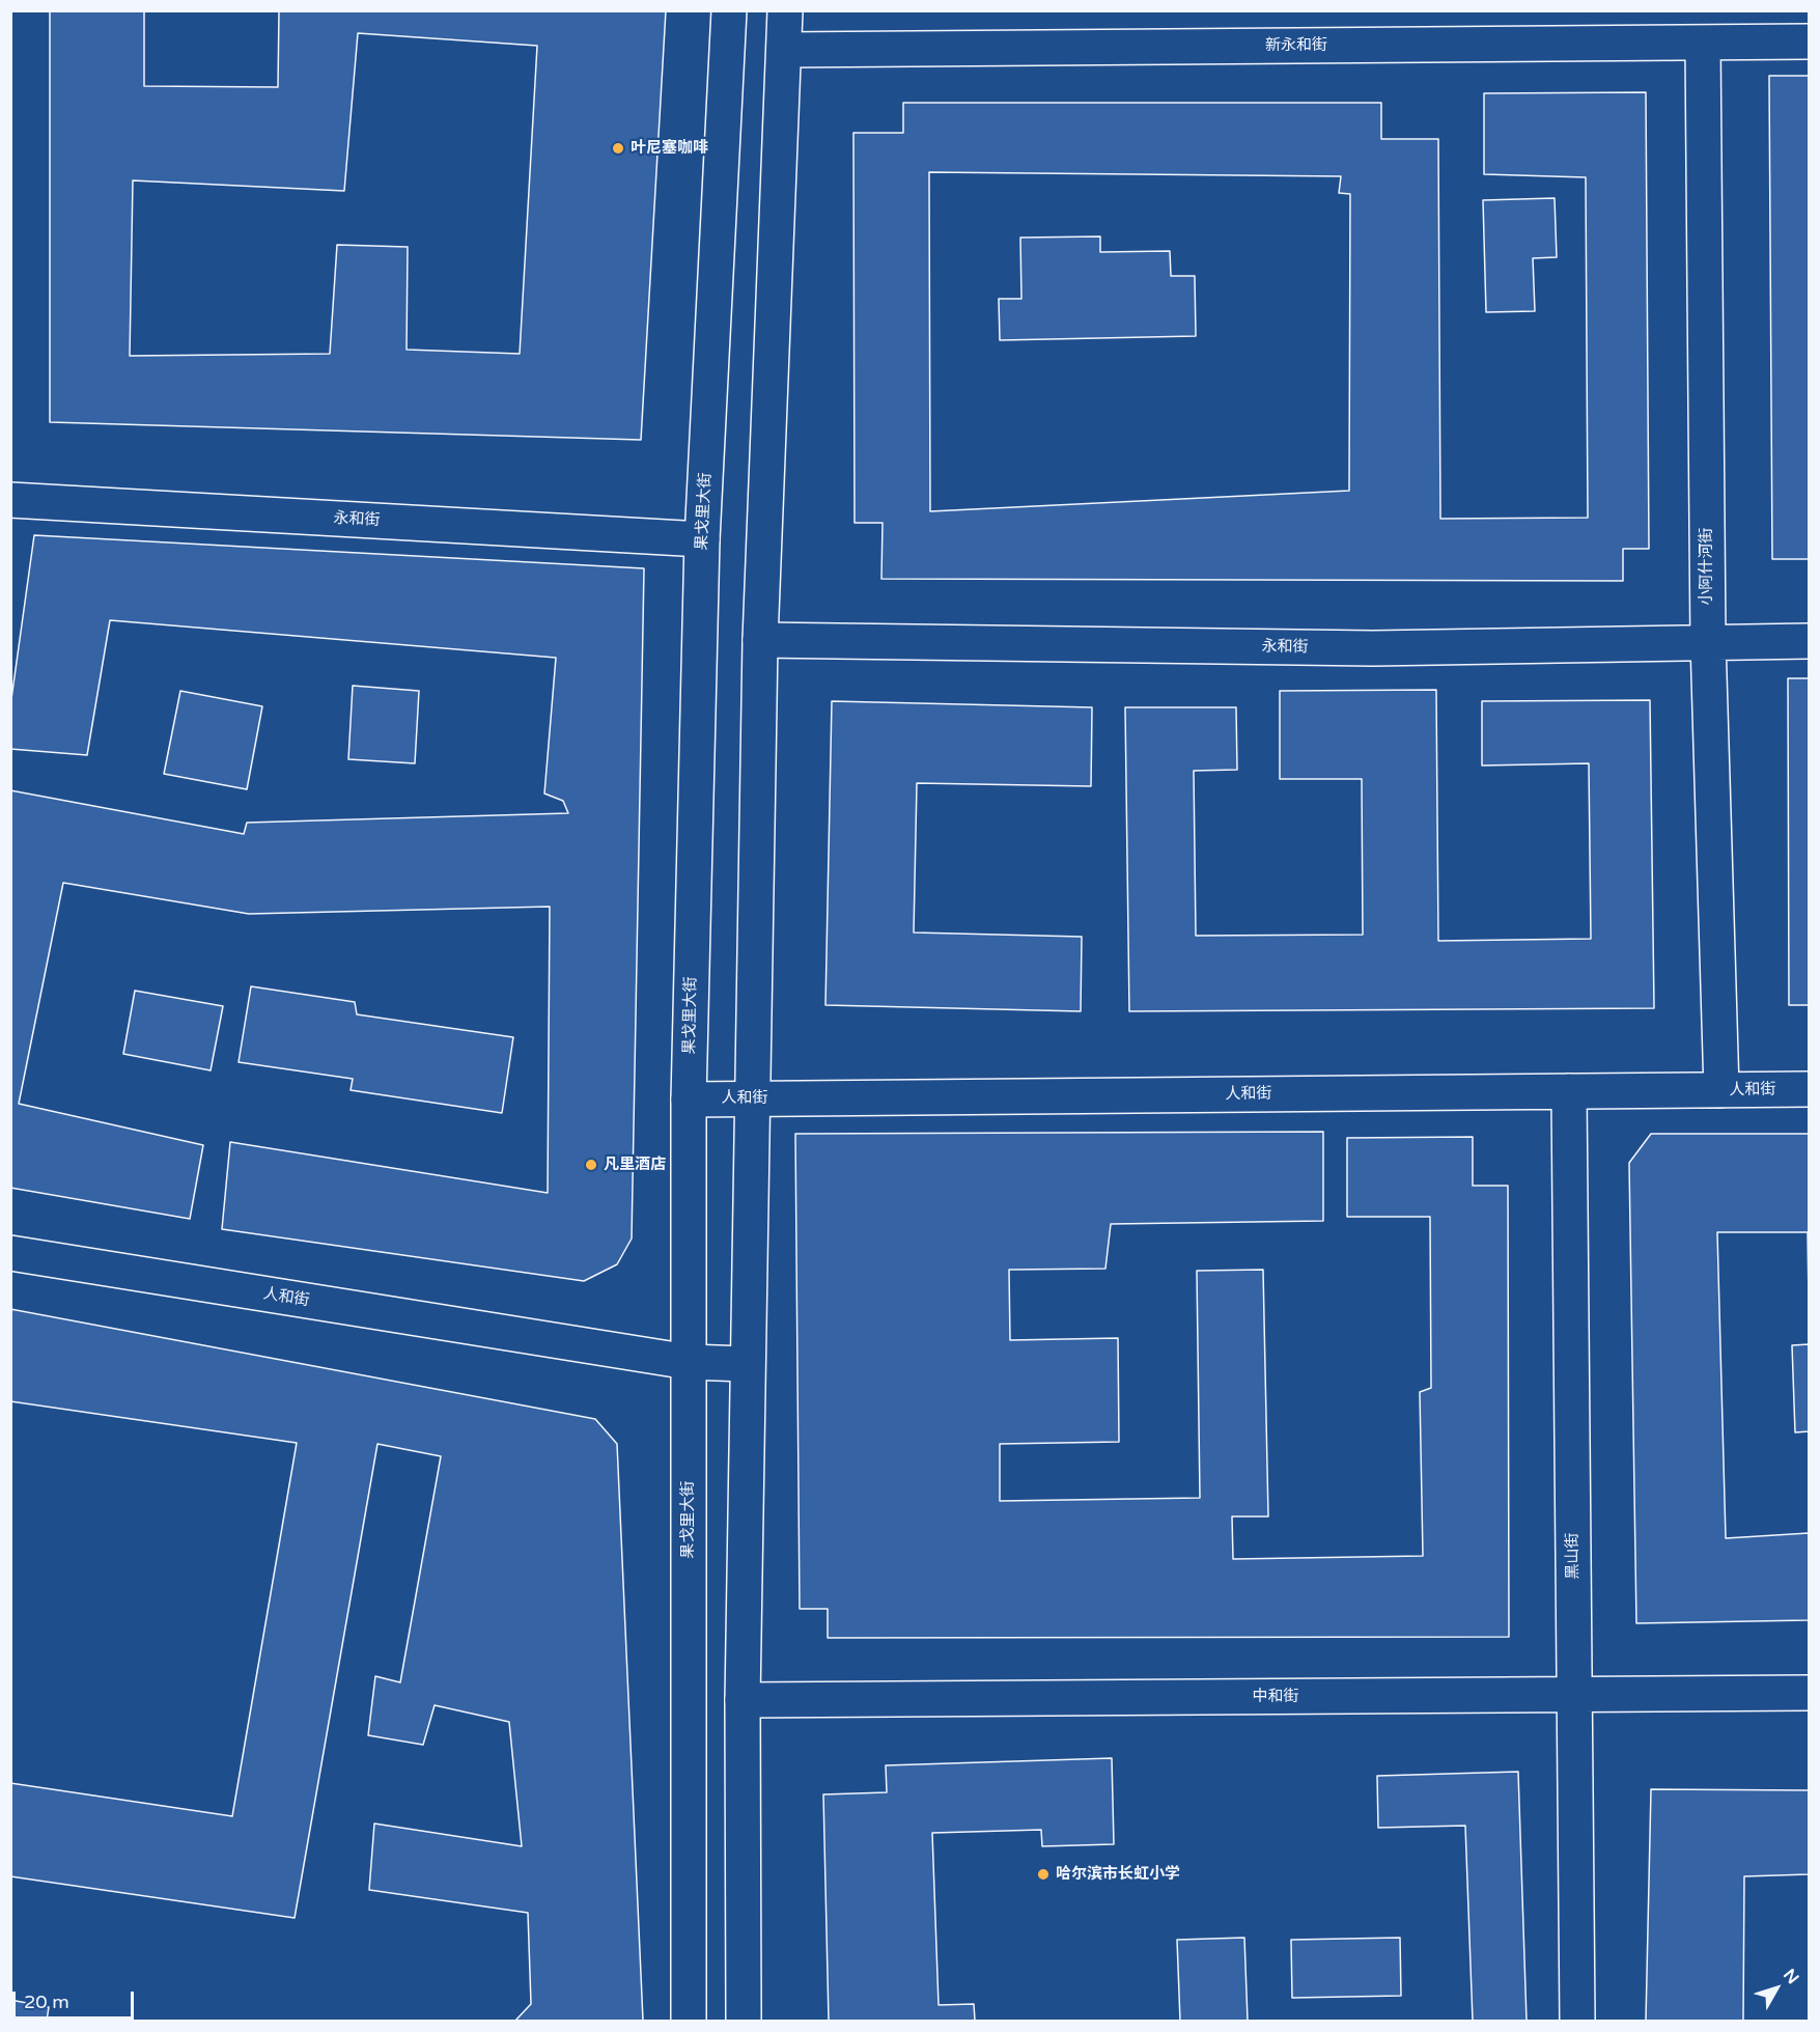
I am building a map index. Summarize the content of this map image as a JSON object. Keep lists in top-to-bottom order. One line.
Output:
{"streets":{"street":["新永和街","果戈里大街","永和街","小阿什河街","人和街","黑山街","中和街"]},"crossings":[["新永和街","小阿什河街"],["果戈里大街","永和街"],["果戈里大街","人和街"],["永和街","小阿什河街"],["小阿什河街","人和街"],["人和街","黑山街"],["黑山街","中和街"]],"places":["叶尼塞咖啡","凡里酒店","哈尔滨市长虹小学"],"scale_bar":"20 m","north":"top right"}
